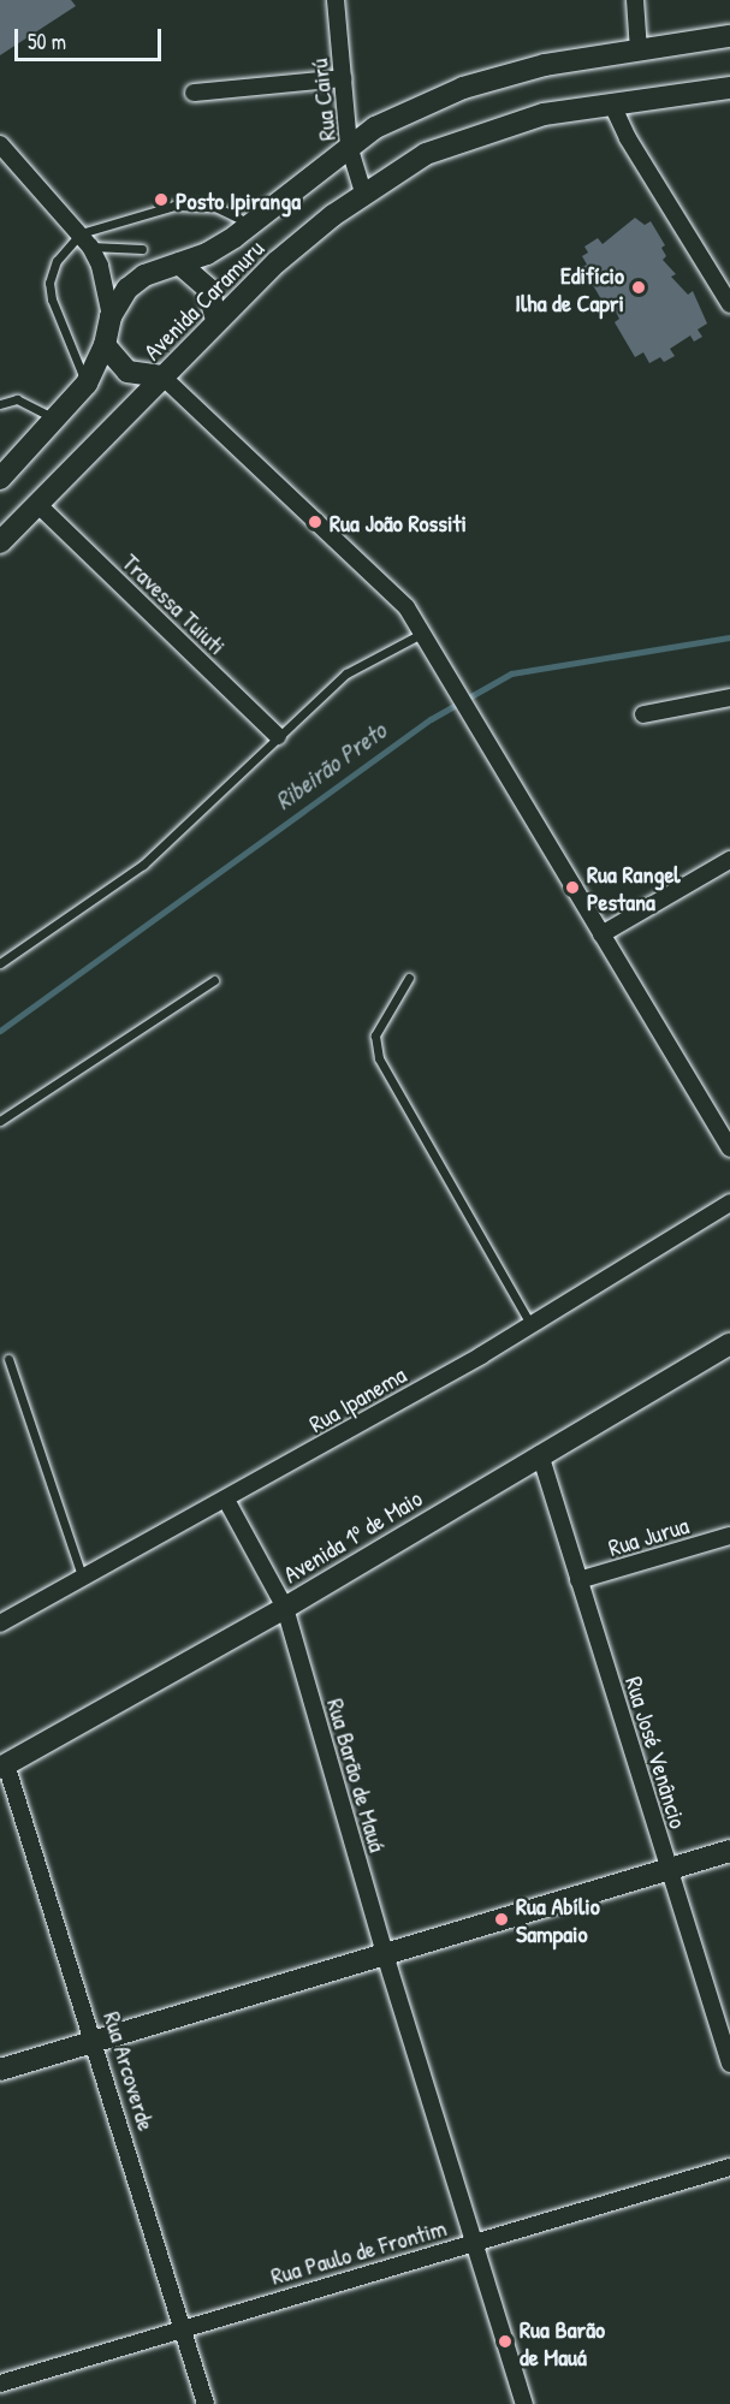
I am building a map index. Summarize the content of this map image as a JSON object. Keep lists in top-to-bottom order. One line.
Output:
{"streets":{"main road":["Avenida Caramuru","Avenida 1º de Maio"],"street":["Rua Cairú","Travessa Tuiuti","Rua Ipanema","Rua Jurua","Rua José Venâncio","Rua Barão de Mauá","Rua Arcoverde","Rua Paulo de Frontim"]},"crossings":[["Rua Cairú","Avenida Caramuru"],["Avenida Caramuru","Travessa Tuiuti"],["Rua Ipanema","Rua Barão de Mauá"],["Avenida 1º de Maio","Rua José Venâncio"],["Avenida 1º de Maio","Rua Barão de Mauá"],["Avenida 1º de Maio","Rua Arcoverde"],["Rua Jurua","Rua José Venâncio"],["Rua Barão de Mauá","Rua Paulo de Frontim"],["Rua Arcoverde","Rua Paulo de Frontim"]],"water":["Ribeirão Preto"],"places":["Posto Ipiranga","Edifício Ilha de Capri","Rua João Rossiti","Rua Rangel Pestana","Rua Abílio Sampaio","Rua Barão de Mauá"],"scale_bar":"50 m"}
